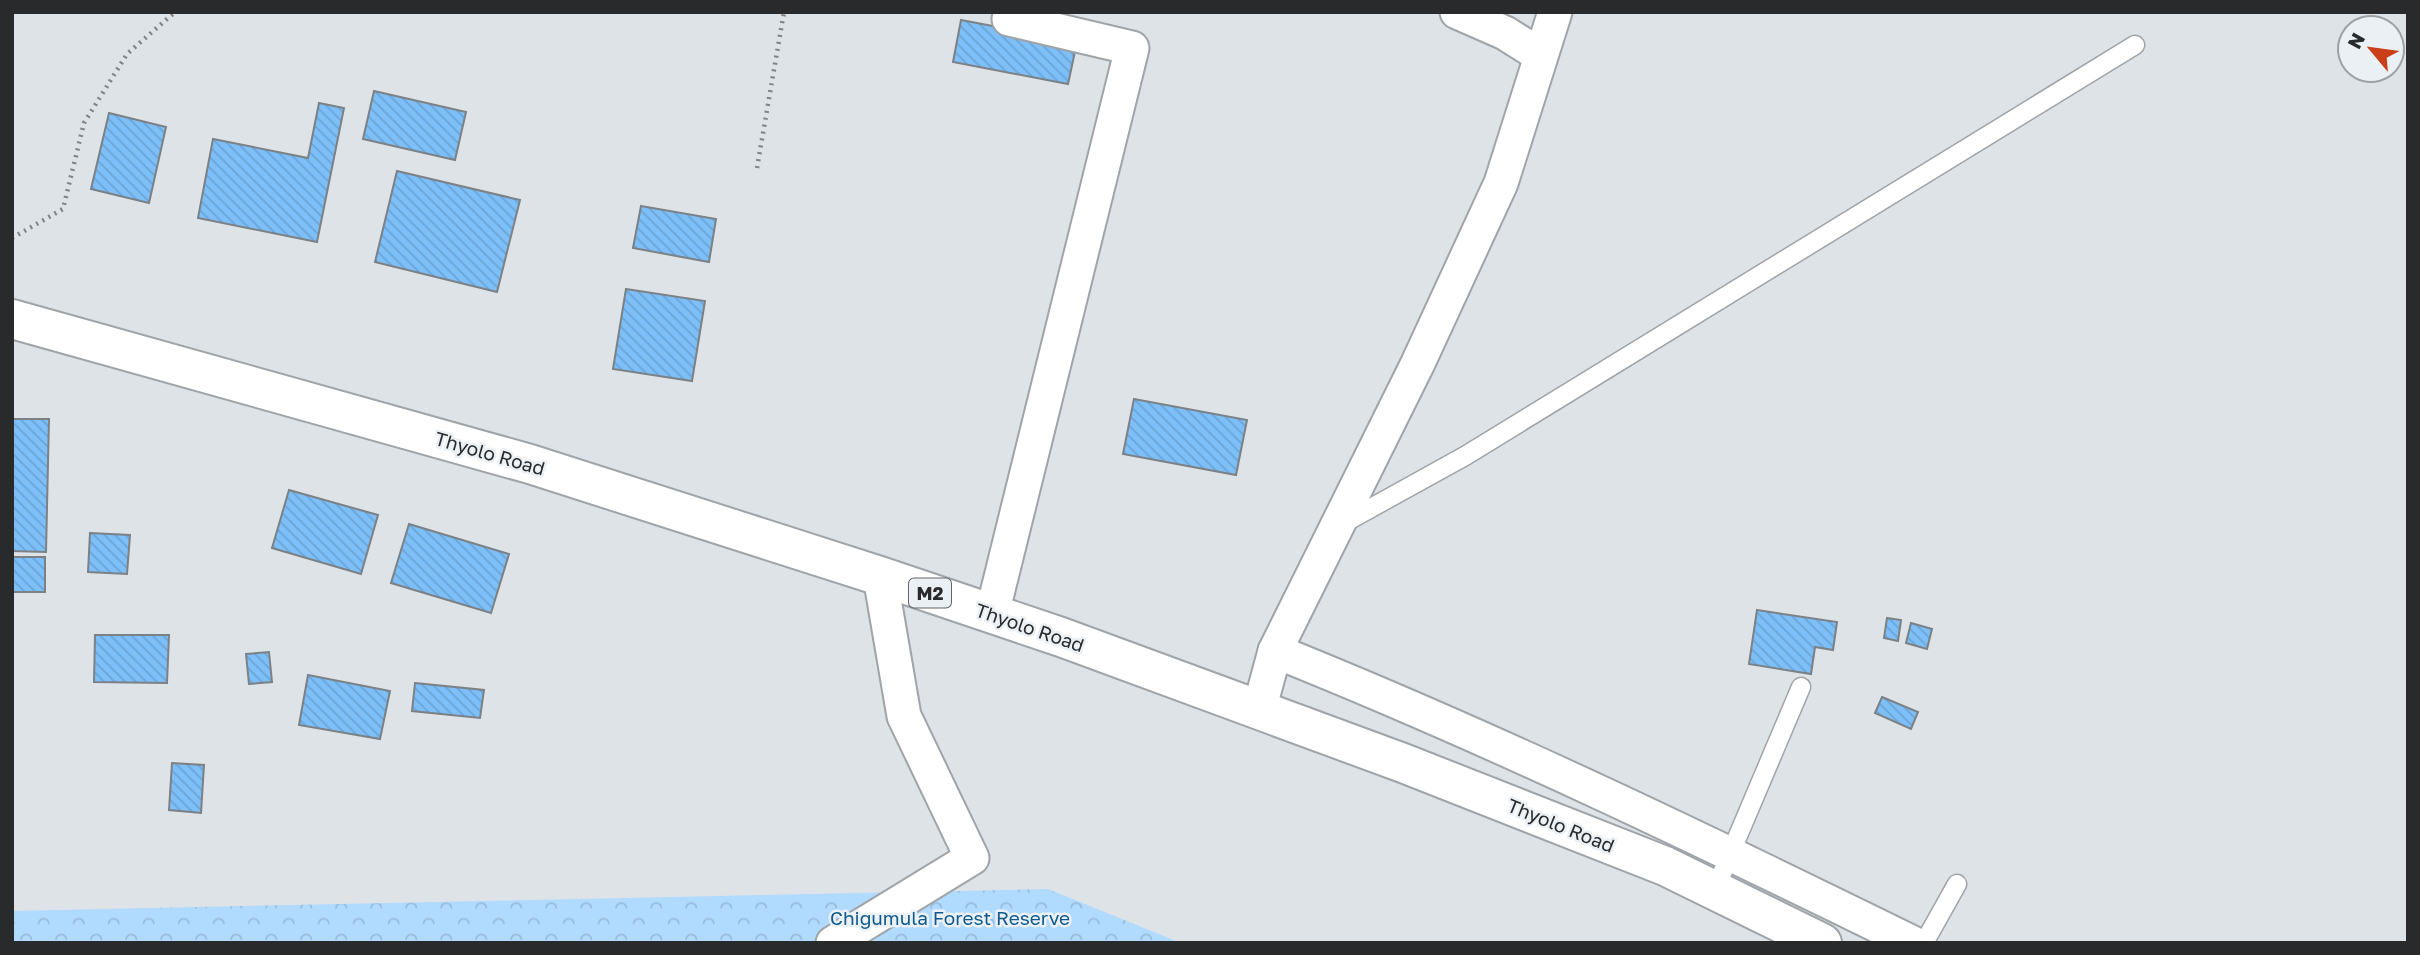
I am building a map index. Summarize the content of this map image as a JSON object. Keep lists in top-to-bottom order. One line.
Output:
{"streets":{"highway":["Thyolo Road","M2"]},"parks":["Chigumula Forest Reserve"],"north":"top left"}
